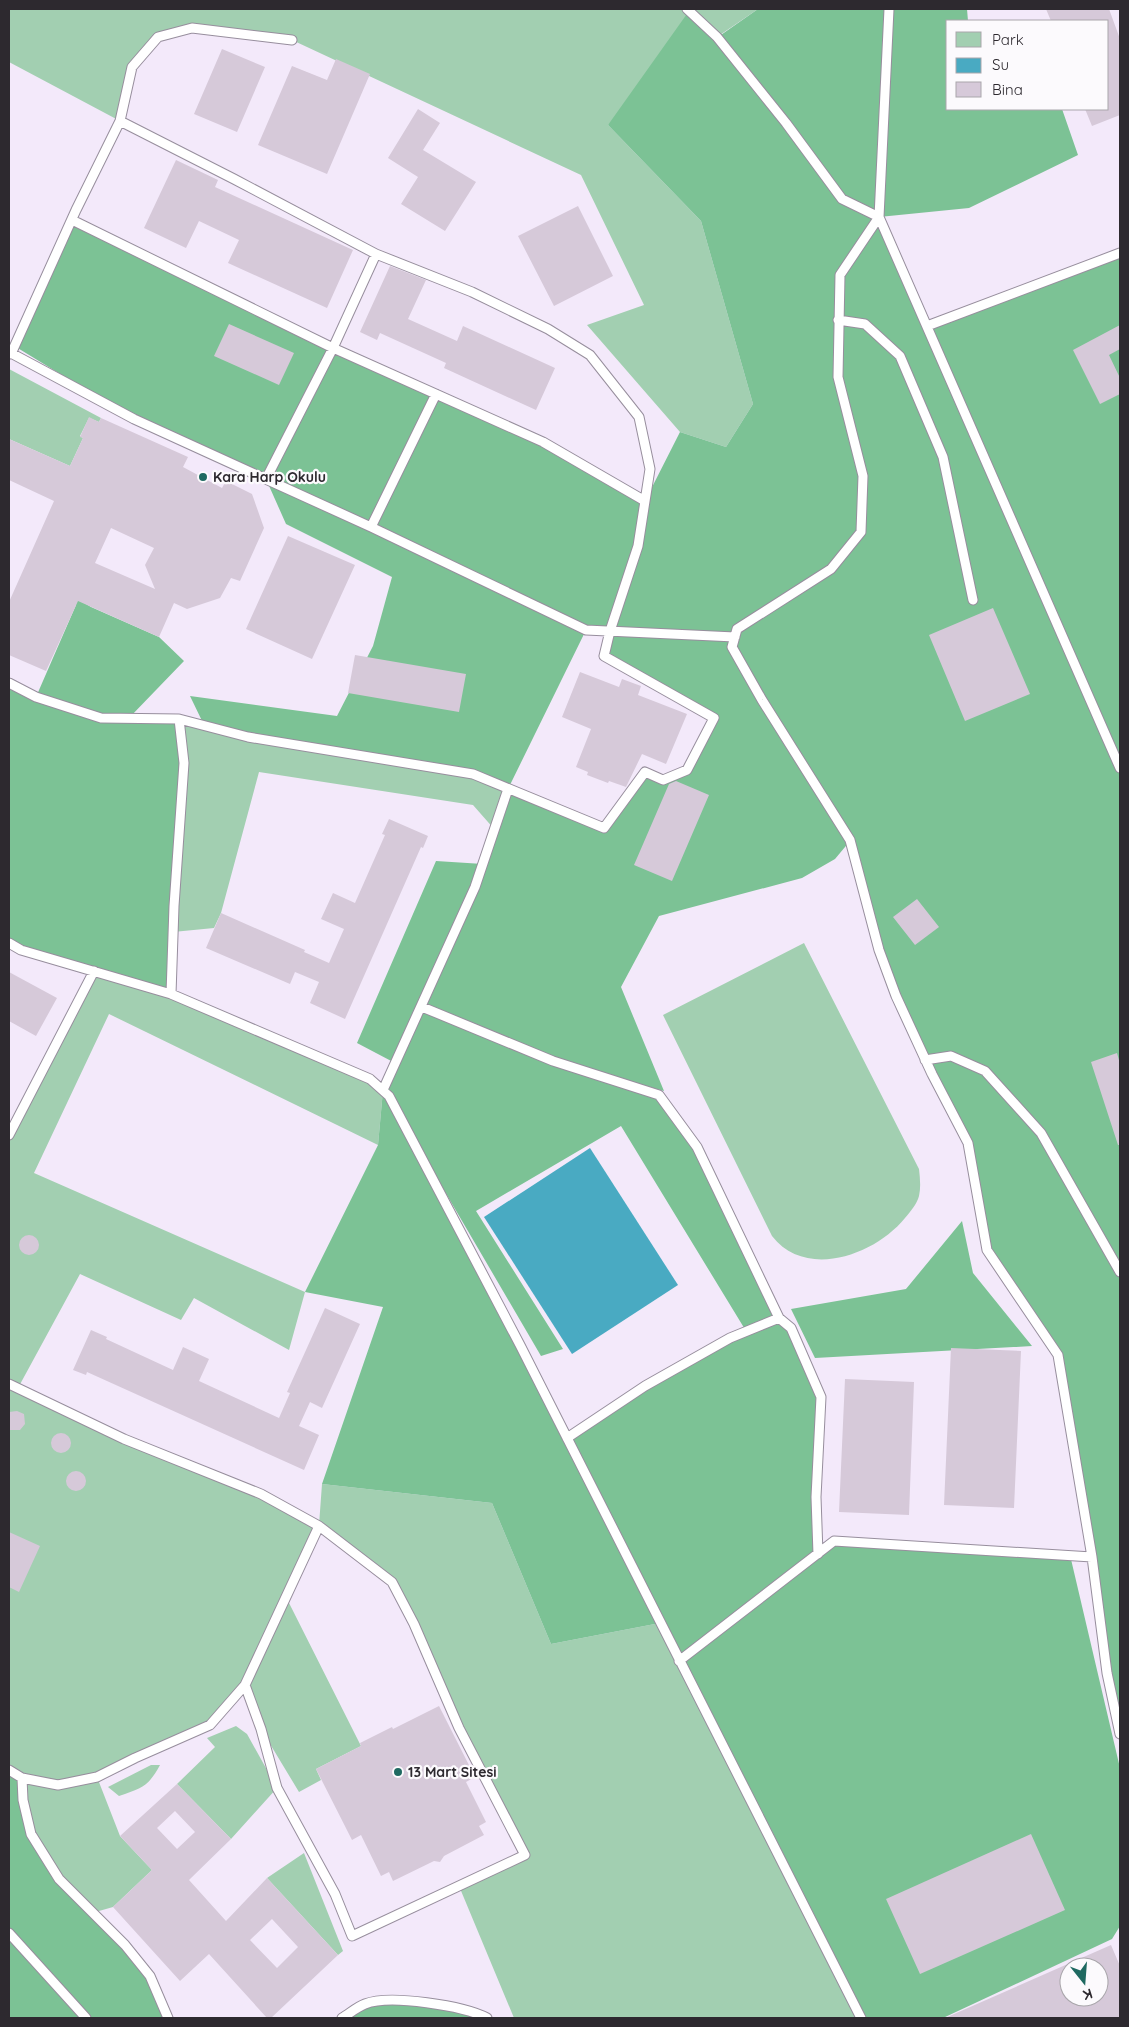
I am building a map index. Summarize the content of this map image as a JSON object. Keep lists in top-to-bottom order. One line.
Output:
{"places":["Kara Harp Okulu","13 Mart Sitesi"],"legend":["Park","Su","Bina"],"north":"bottom"}
